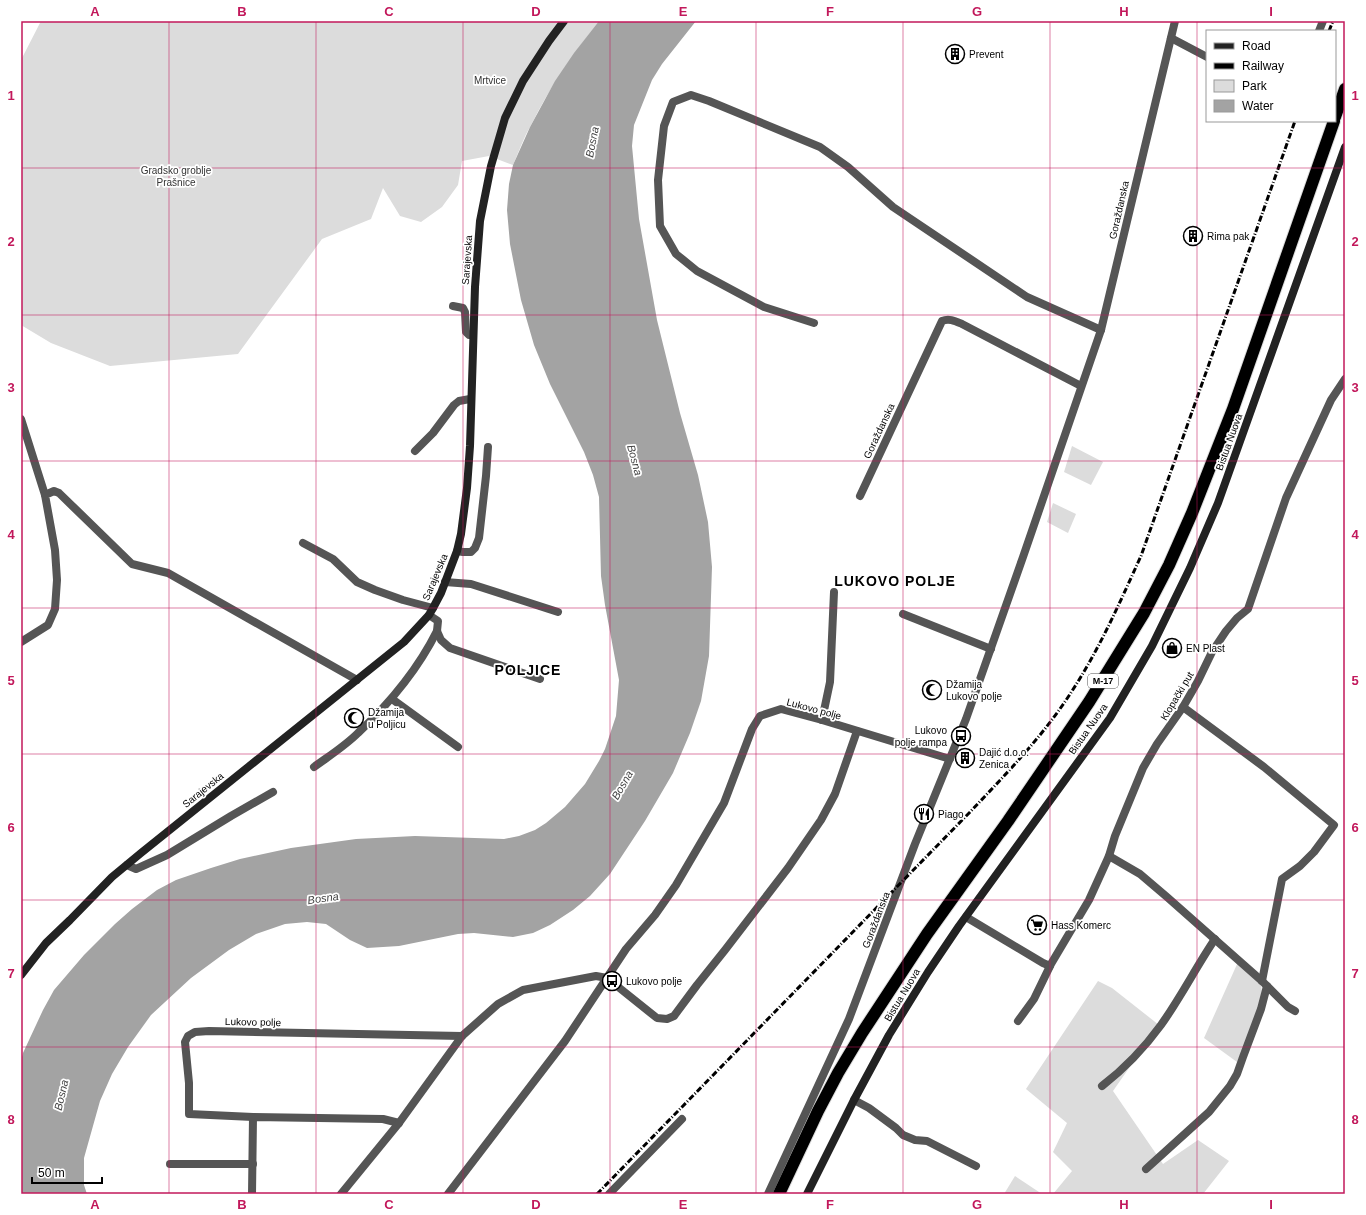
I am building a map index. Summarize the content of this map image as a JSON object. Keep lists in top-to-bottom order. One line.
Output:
{"streets":{"highway":["M-17"],"street":["Goraždanska","Sarajevska","Bistua Nuova","Klopački put","Lukovo polje"]},"crossings":[["Goraždanska","Lukovo polje"]],"districts":["LUKOVO POLJE","POLJICE"],"water":["Bosna"],"parks":["Mrtvice","Gradsko groblje Prašnice"],"places":{"building":["Prevent","Rima pak","Dajić d.o.o. Zenica"],"shop":["EN Plast"],"mosque":["Džamija Lukovo polje","Džamija u Poljicu"],"bus stop":["Lukovo polje rampa","Lukovo polje"],"restaurant":["Piago"],"supermarket":["Hass Komerc"]},"legend":["Road","Railway","Park","Water"],"scale_bar":"50 m","grid":{"columns":["A","B","C","D","E","F","G","H","I"],"rows":["1","2","3","4","5","6","7","8"]}}
